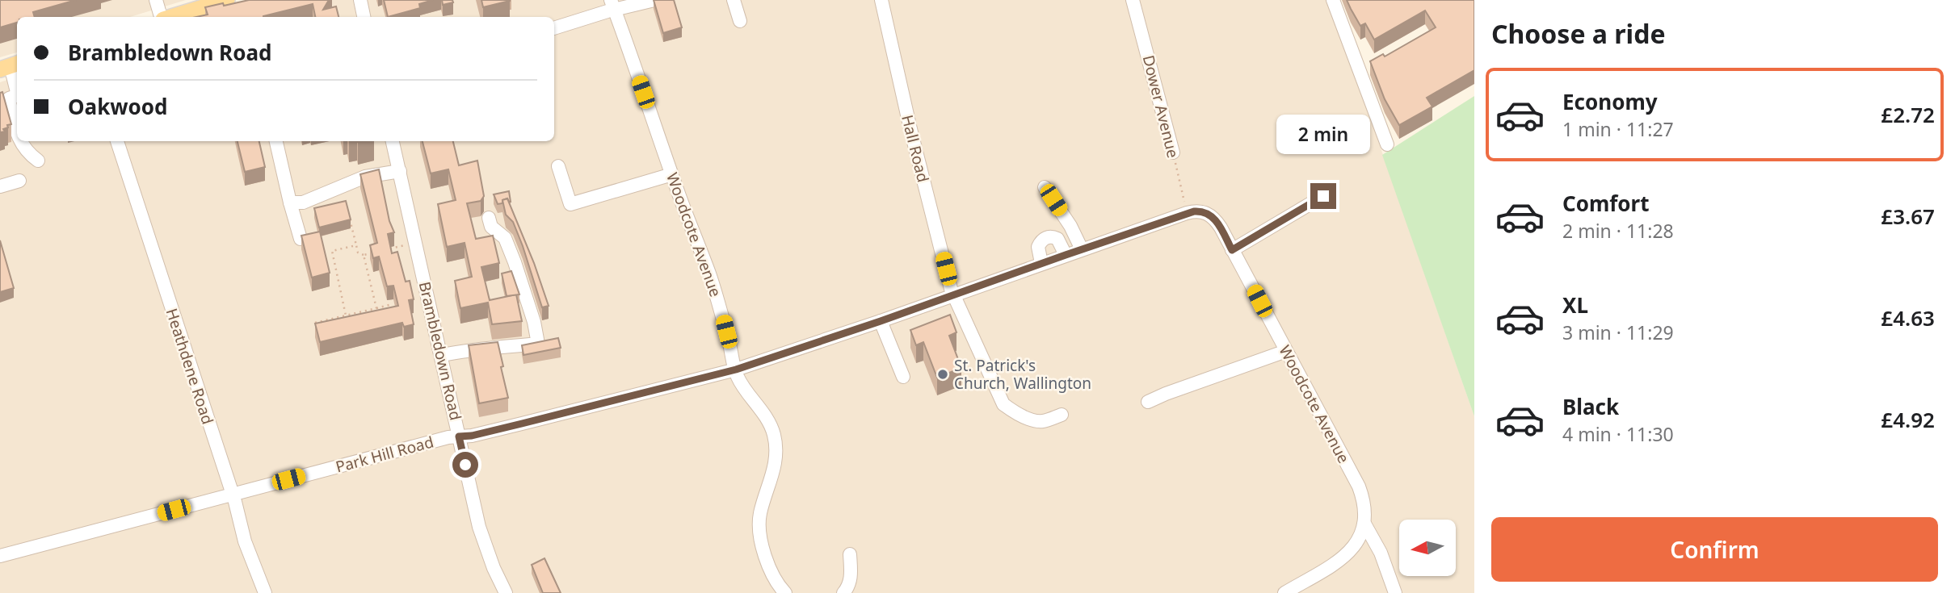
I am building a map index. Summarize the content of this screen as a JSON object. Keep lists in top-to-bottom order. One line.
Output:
{"streets":{"street":["Dower Avenue","Hall Road","Woodcote Avenue","Brambledown Road","Heathdene Road","Park Hill Road"]},"crossings":[["Dower Avenue","Woodcote Avenue"],["Dower Avenue","Park Hill Road"],["Hall Road","Park Hill Road"],["Woodcote Avenue","Park Hill Road"],["Brambledown Road","Park Hill Road"],["Heathdene Road","Park Hill Road"]],"places":["St. Patrick's Church, Wallington"],"north":"left","page":{"heading":"Choose a ride","banner":["Brambledown Road","Oakwood"],"list":[{"name":"Economy","note":"1 min · 11:27","value":"£2.72"},{"name":"Comfort","note":"2 min · 11:28","value":"£3.67"},{"name":"XL","note":"3 min · 11:29","value":"£4.63"},{"name":"Black","note":"4 min · 11:30","value":"£4.92"}],"bubble":"2 min","buttons":"Confirm"}}
